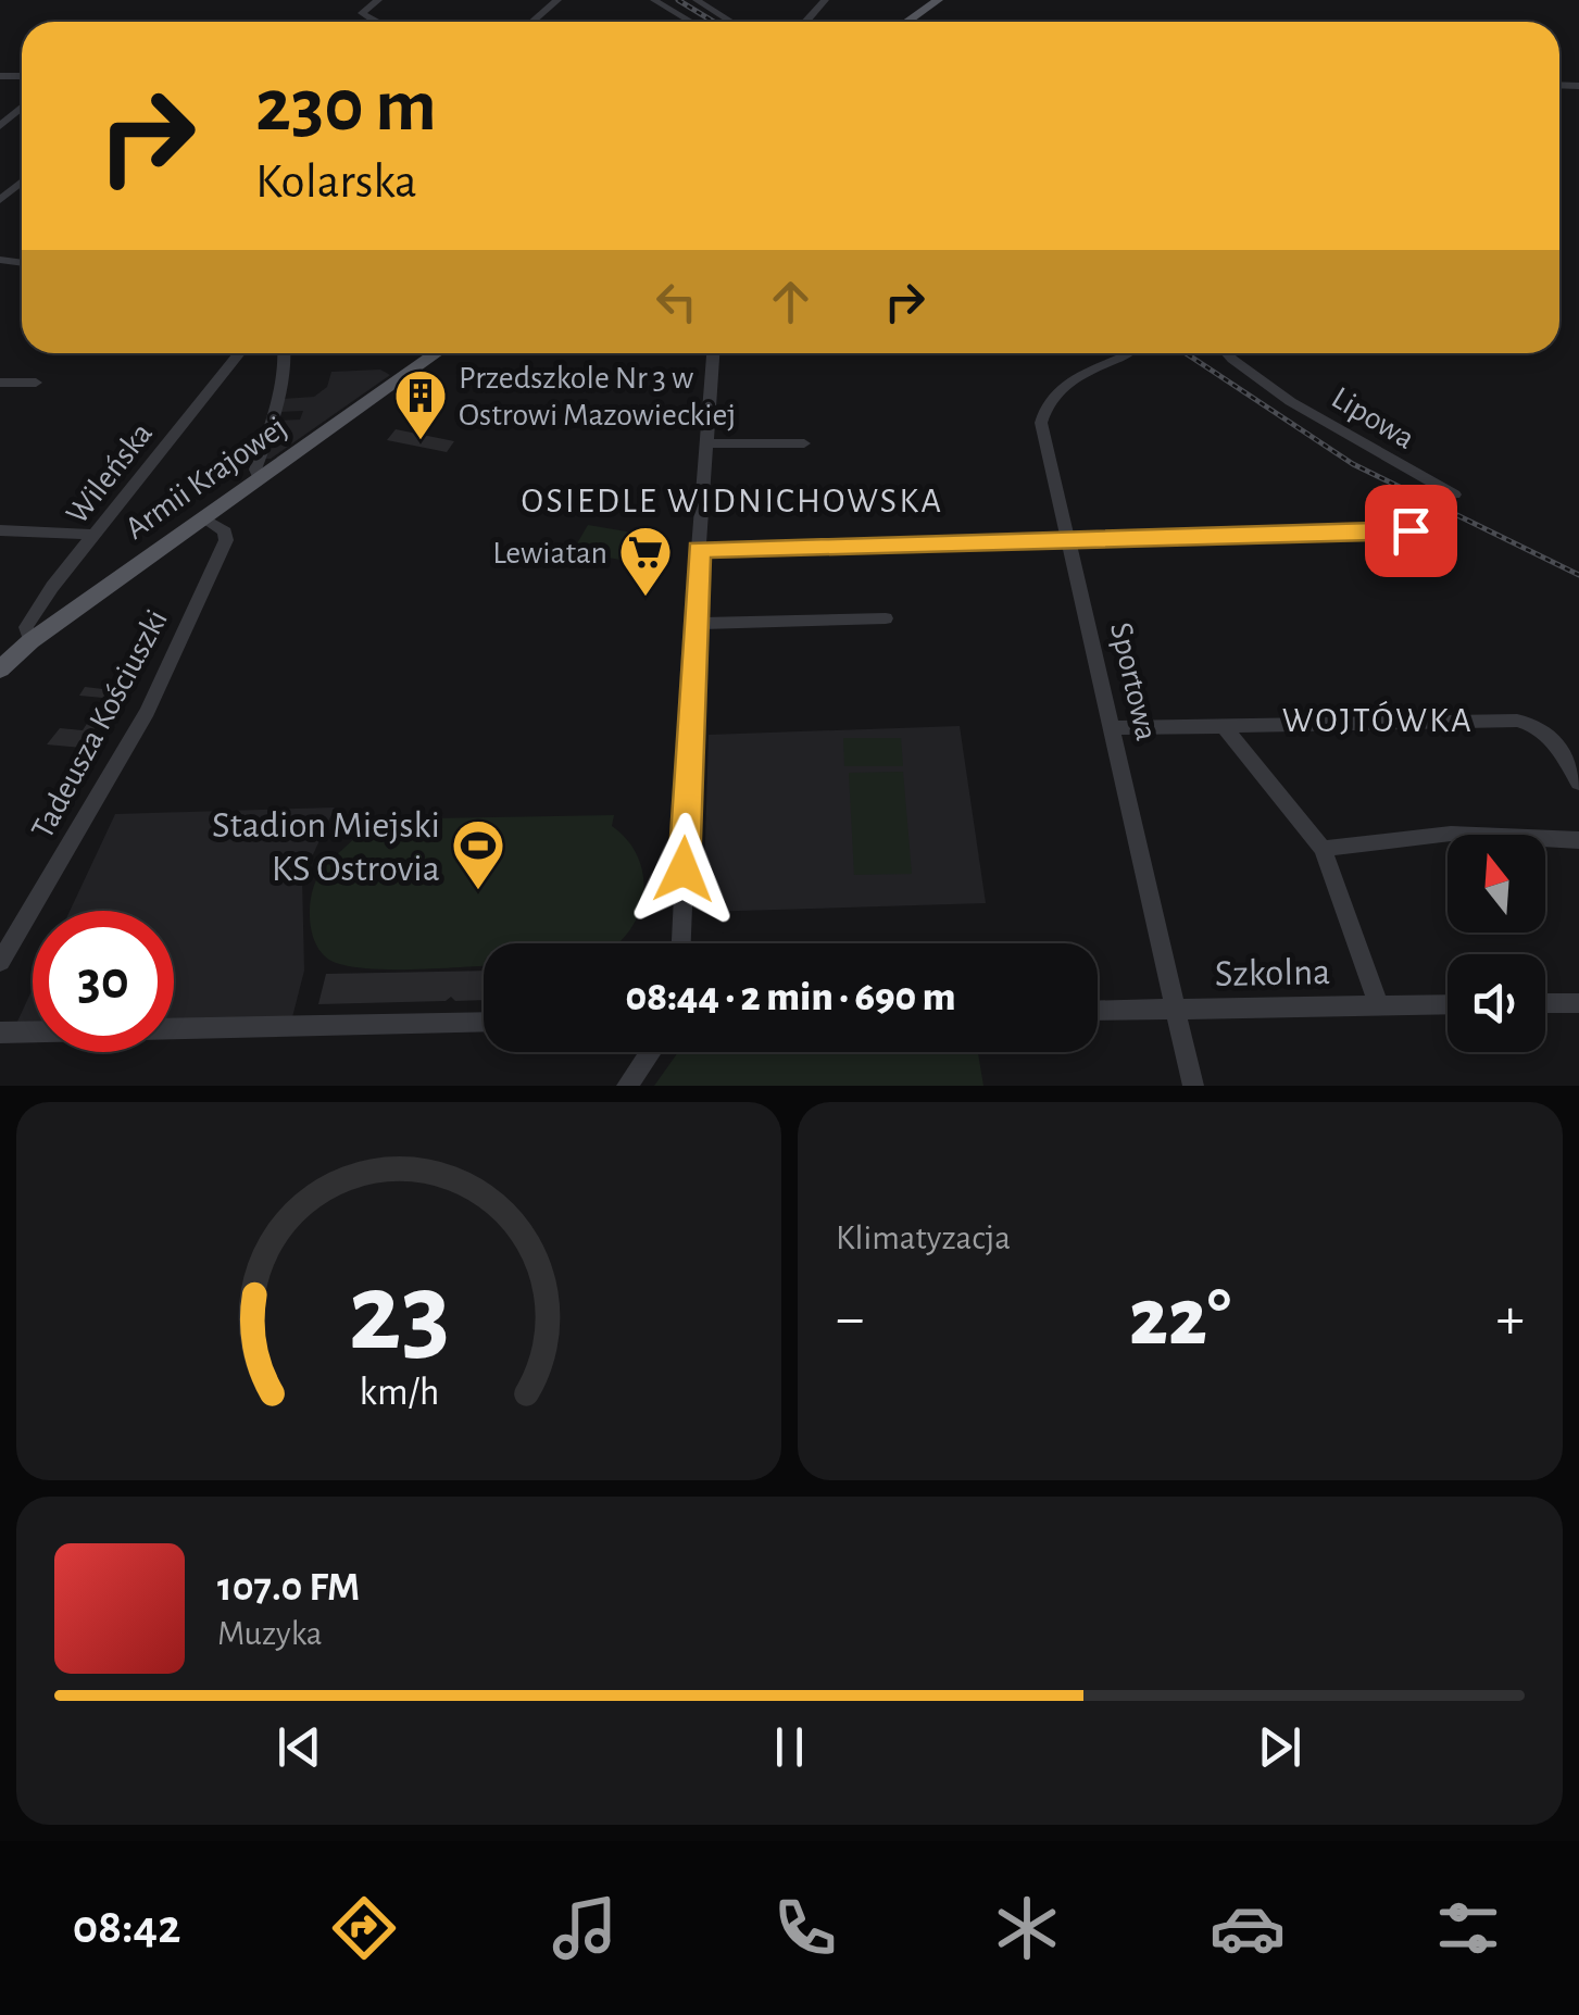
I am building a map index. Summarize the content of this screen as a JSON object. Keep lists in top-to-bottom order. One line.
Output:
{"streets":{"main road":["Armii Krajowej"],"street":["Lipowa","Wileńska","Sportowa","Tadeusza Kościuszki","Szkolna"]},"crossings":[["Wileńska","Armii Krajowej"],["Armii Krajowej","Tadeusza Kościuszki"],["Sportowa","Szkolna"]],"districts":["OSIEDLE WIDNICHOWSKA","WOJTÓWKA"],"places":{"building":["Przedszkole Nr 3 w Ostrowi Mazowieckiej"],"supermarket":["Lewiatan"],"sports":["Stadion Miejski KS Ostrovia"]},"north":"top","page":{"turn":["230 m","Kolarska"],"limit":"30","trip":"08:44 · 2 min · 690 m","tile":"Klimatyzacja","heat":["−","22°","+"],"song":["107.0 FM","Muzyka"],"tabs":"08:42","gauge":["23","km/h"]}}
